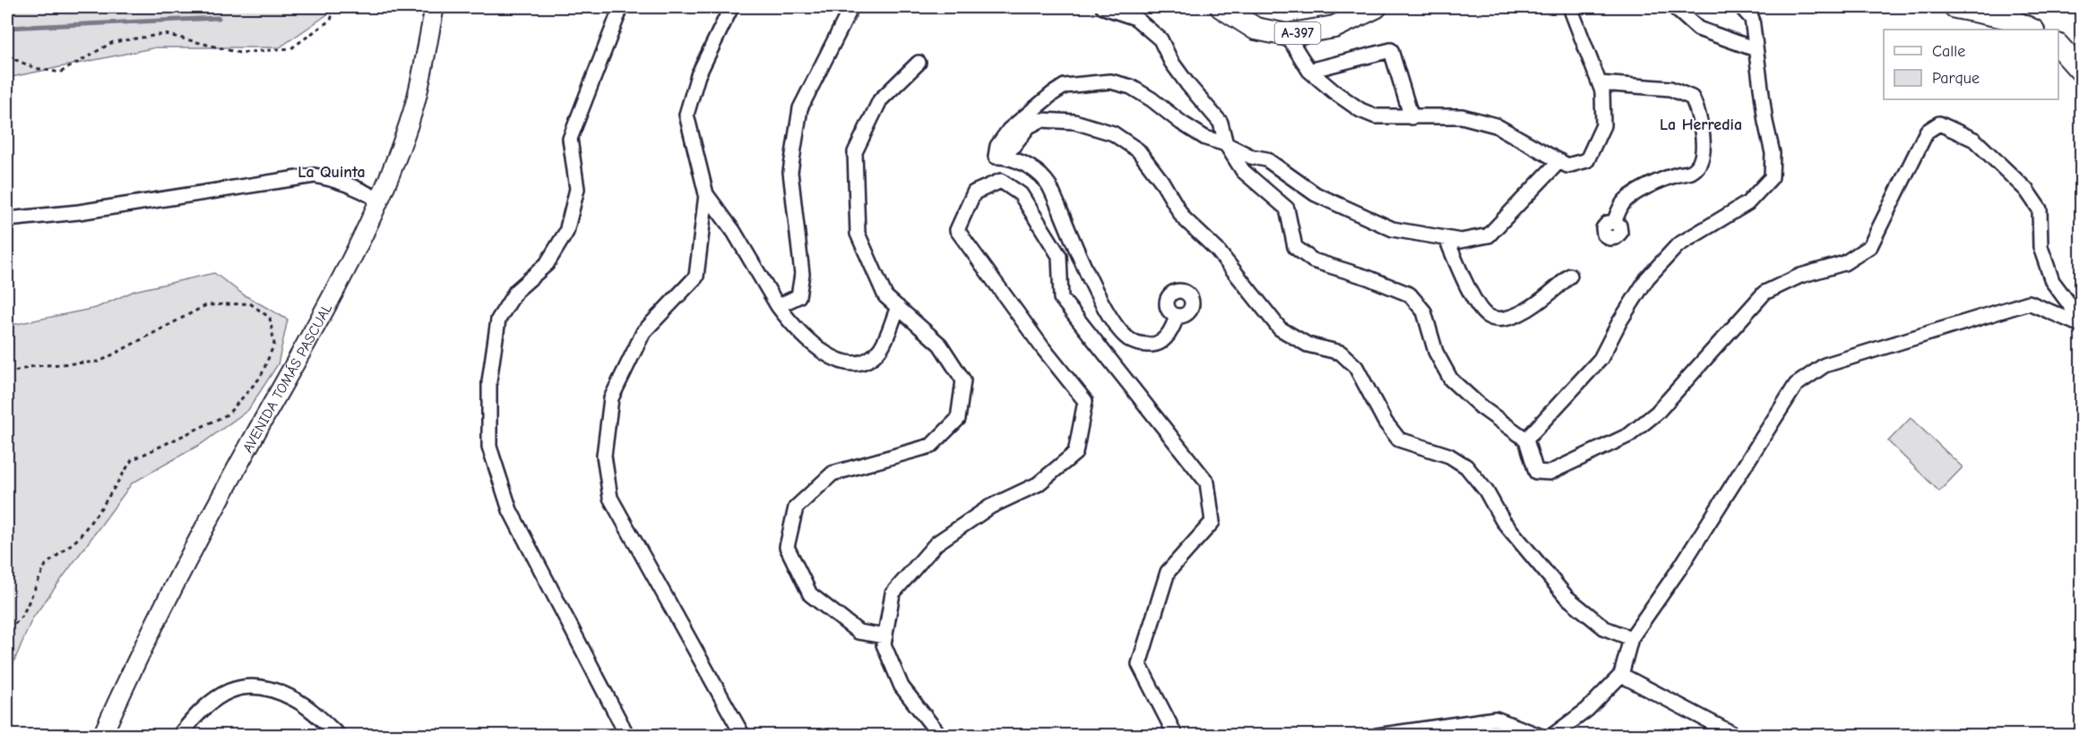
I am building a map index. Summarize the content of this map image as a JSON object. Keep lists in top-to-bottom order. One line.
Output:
{"streets":{"main road":["A-397"],"street":["AVENIDA TOMÁS PASCUAL"]},"districts":["La Herredia","La Quinta"],"legend":["Calle","Parque"]}
